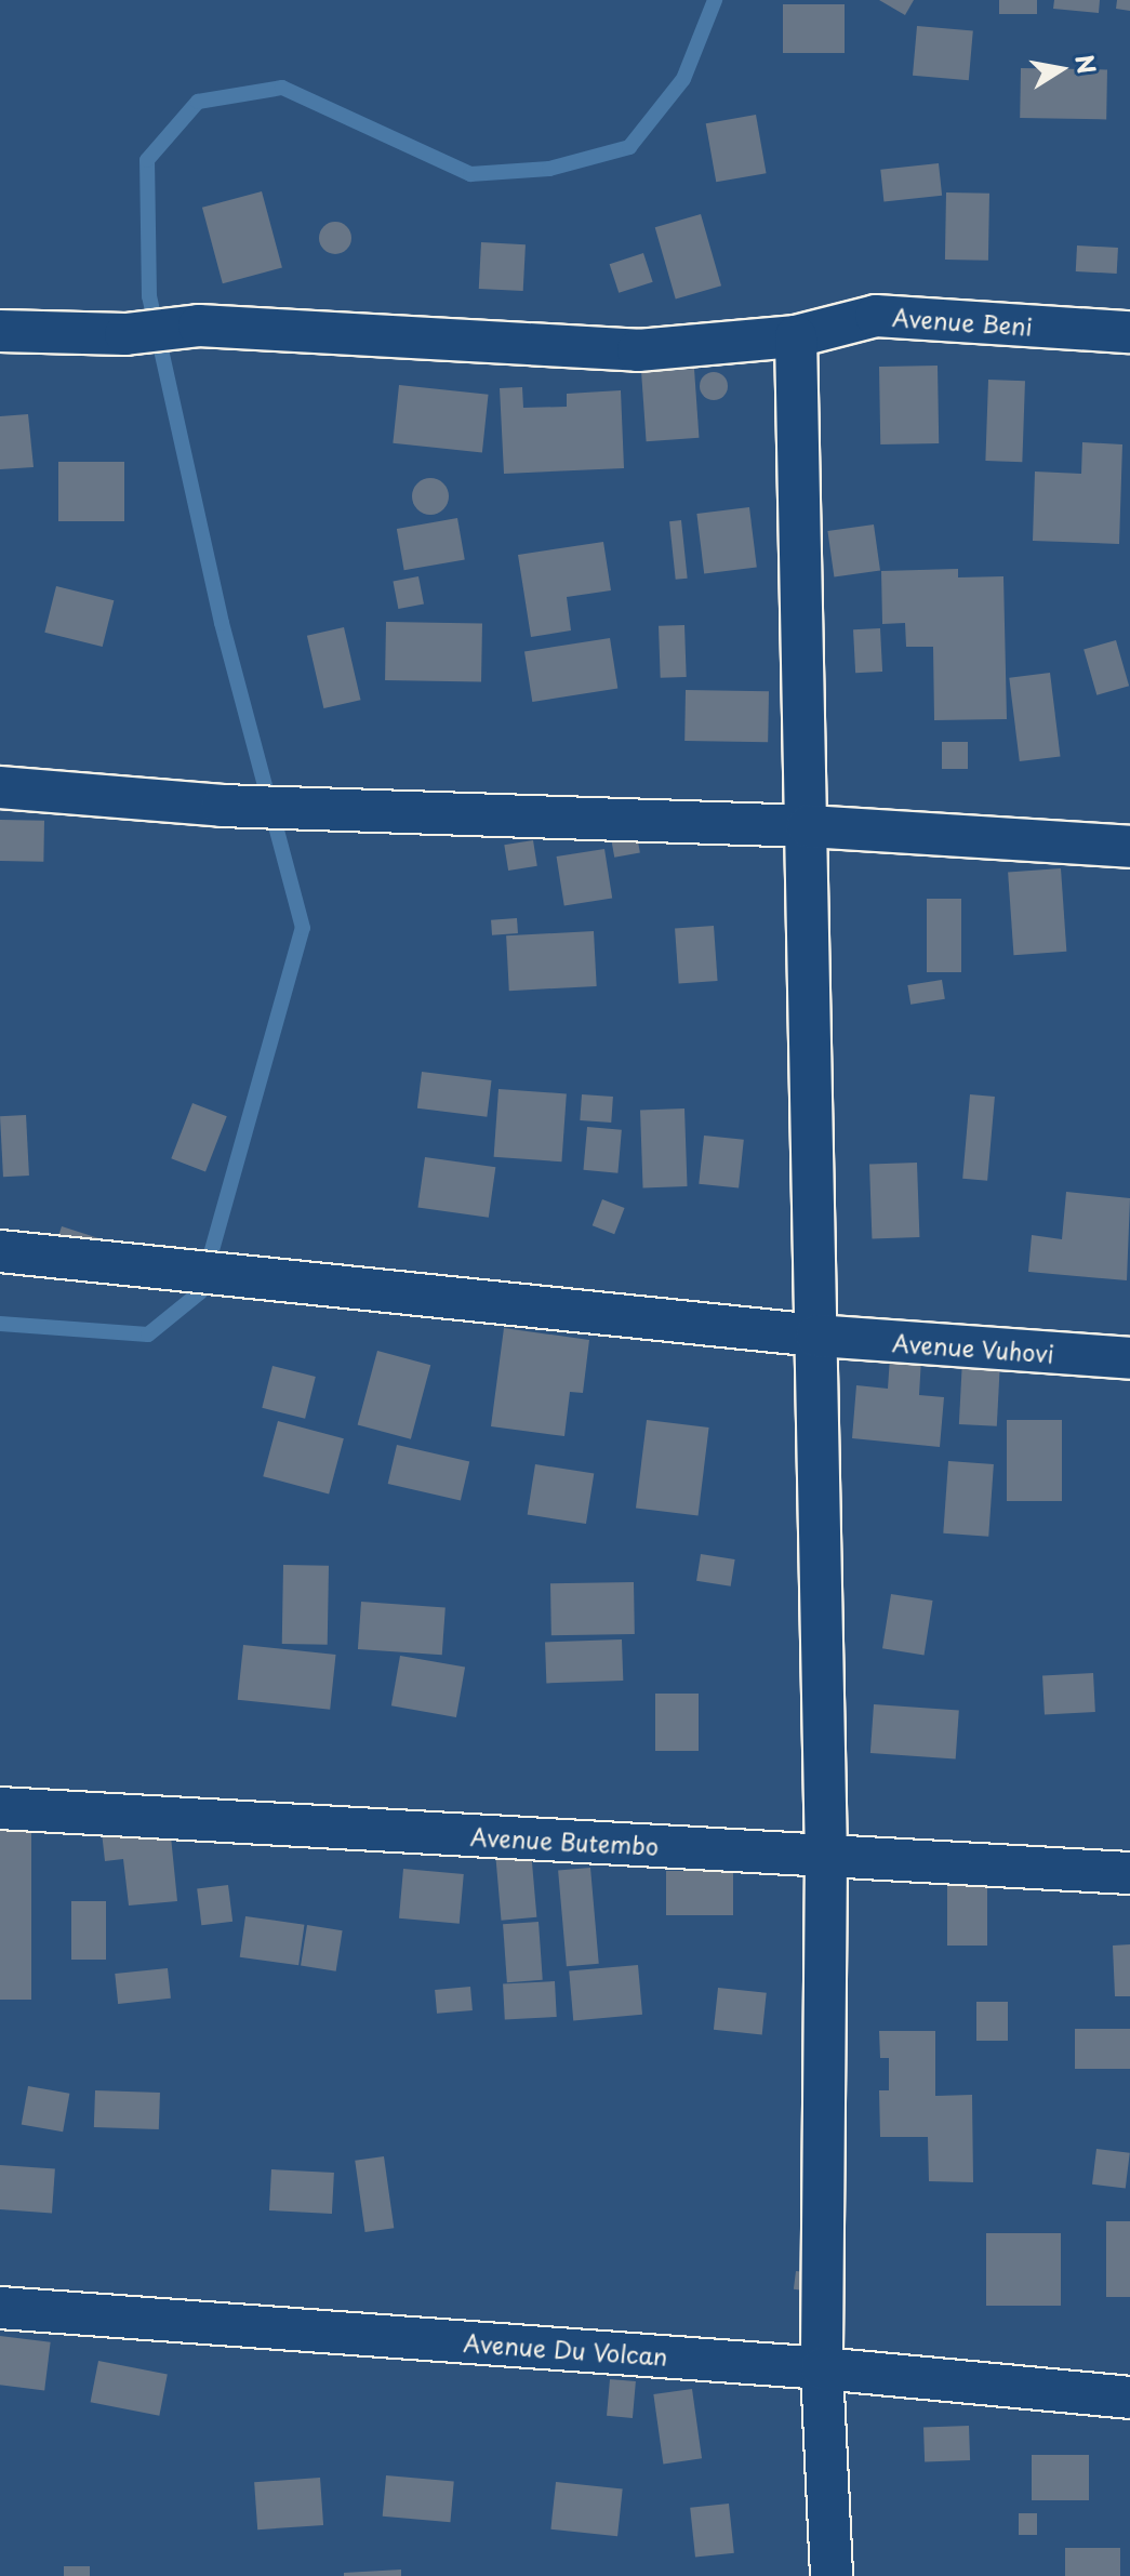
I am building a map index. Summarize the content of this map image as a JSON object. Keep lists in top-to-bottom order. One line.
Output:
{"streets":{"street":["Avenue Beni","Avenue Vuhovi","Avenue Butembo","Avenue Du Volcan"]},"north":"right"}
